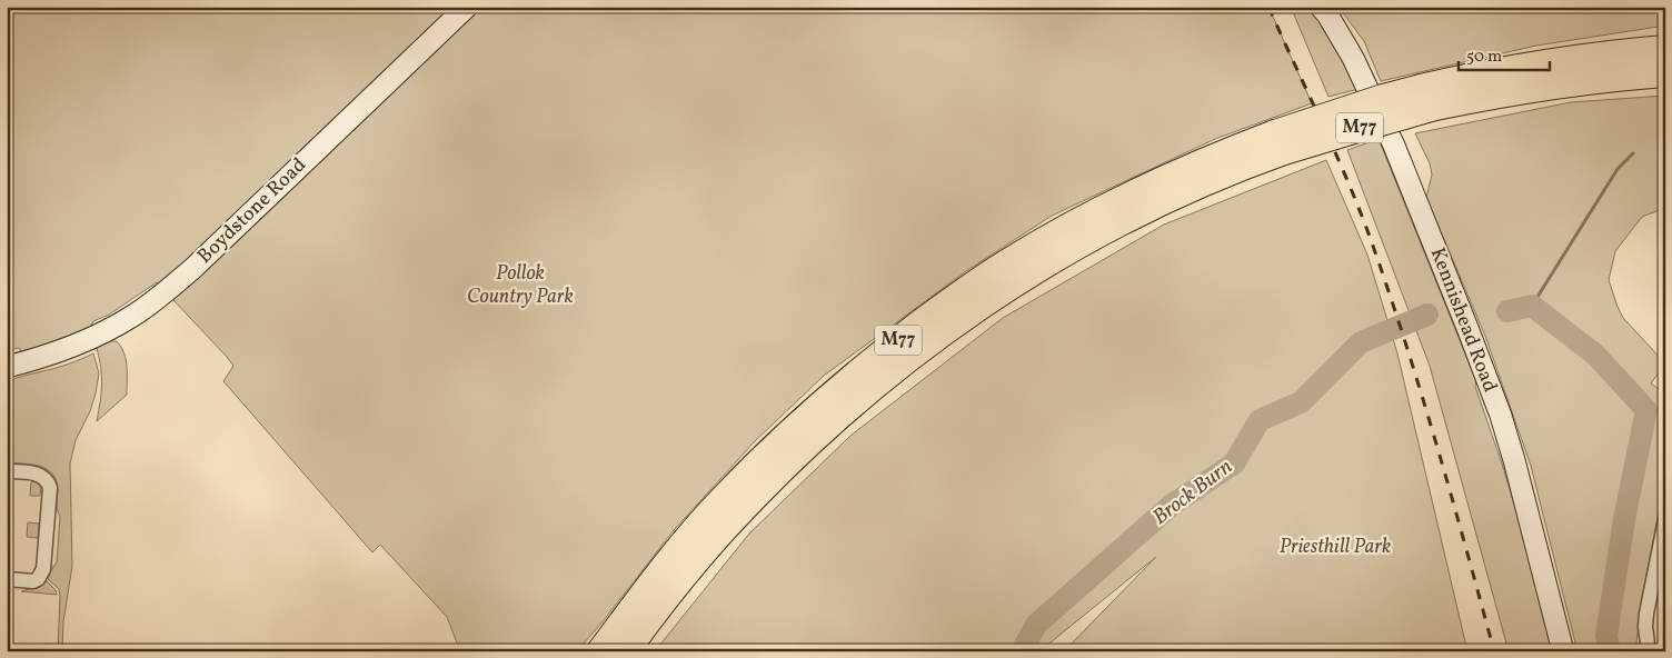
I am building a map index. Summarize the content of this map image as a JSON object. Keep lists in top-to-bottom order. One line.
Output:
{"streets":{"highway":["M77"],"street":["Boydstone Road","Kennishead Road"]},"water":["Brock Burn"],"parks":["Pollok Country Park","Priesthill Park"],"scale_bar":"50 m"}
